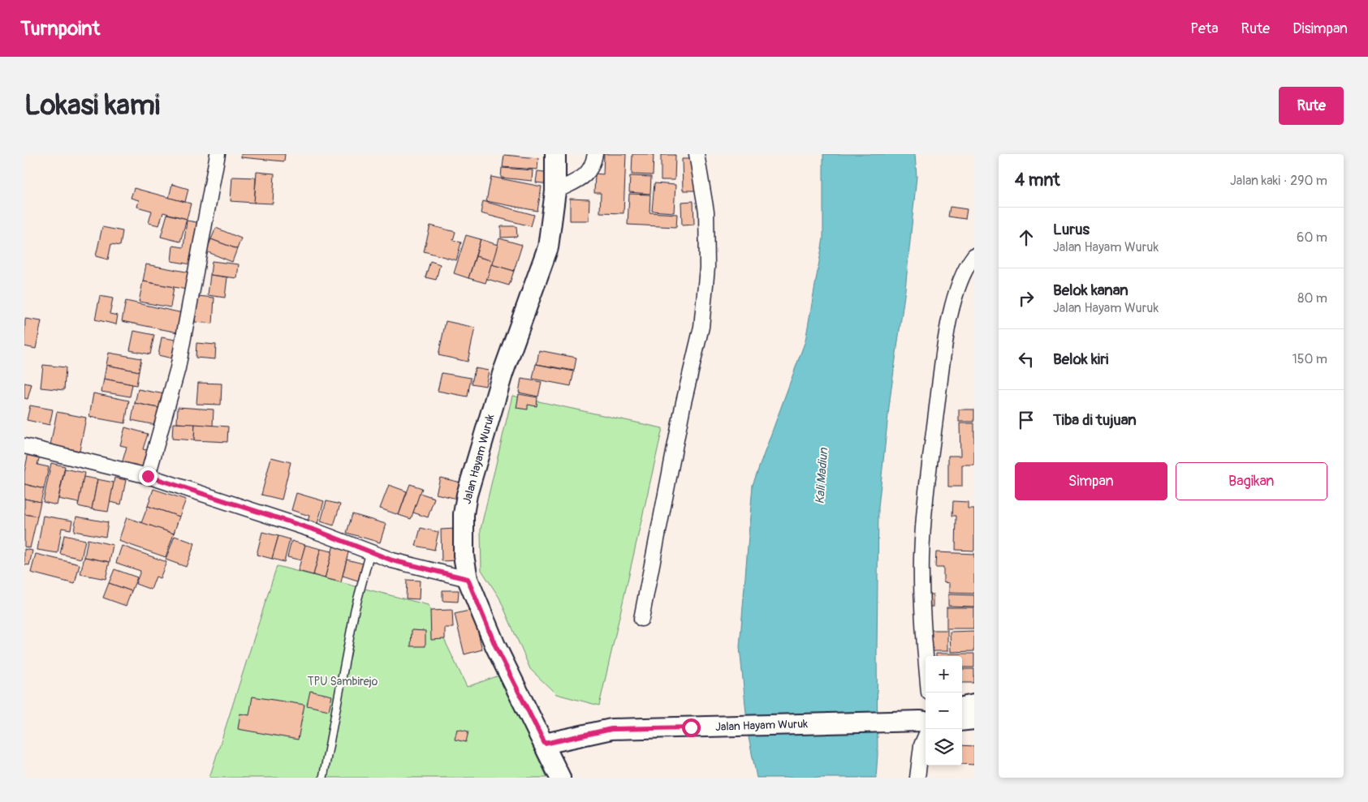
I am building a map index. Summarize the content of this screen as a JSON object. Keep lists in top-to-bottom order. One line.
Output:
{"streets":{"main road":["Jalan Hayam Wuruk"]},"water":["Kali Madiun"],"parks":["TPU Sambirejo"],"page":{"header":"Turnpoint","nav":["Peta","Rute","Disimpan"],"buttons":["Rute",["Simpan","Bagikan"]],"title":"Lokasi kami","heading":["4 mnt","Jalan kaki · 290 m"],"list":[["Lurus","Jalan Hayam Wuruk","60 m"],["Belok kanan","Jalan Hayam Wuruk","80 m"],["Belok kiri","150 m"],"Tiba di tujuan"],"map_buttons":["+","−"]}}
